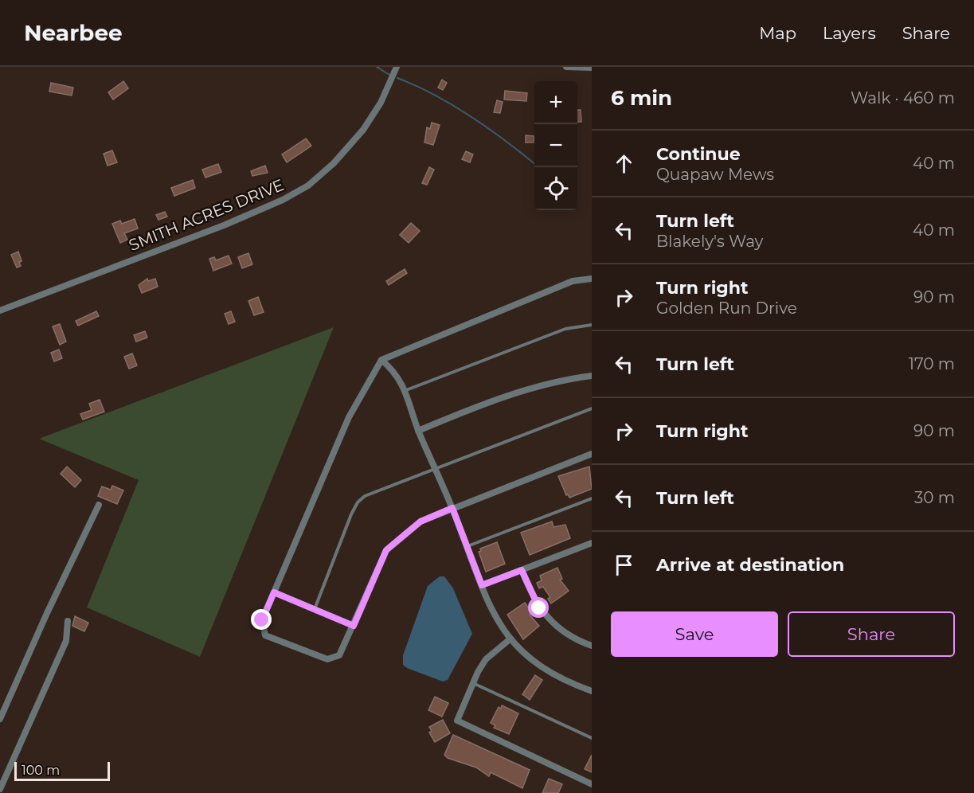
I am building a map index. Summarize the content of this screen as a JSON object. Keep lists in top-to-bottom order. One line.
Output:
{"streets":{"street":["SMITH ACRES DRIVE"]},"scale_bar":"100 m","page":{"header":"Nearbee","nav":["Map","Layers","Share"],"heading":["6 min","Walk · 460 m"],"map_buttons":["+","−"],"list":[["Continue","Quapaw Mews","40 m"],["Turn left","Blakely's Way","40 m"],["Turn right","Golden Run Drive","90 m"],["Turn left","170 m"],["Turn right","90 m"],["Turn left","30 m"],"Arrive at destination"],"buttons":["Save","Share"],"scale":"100 m"}}
